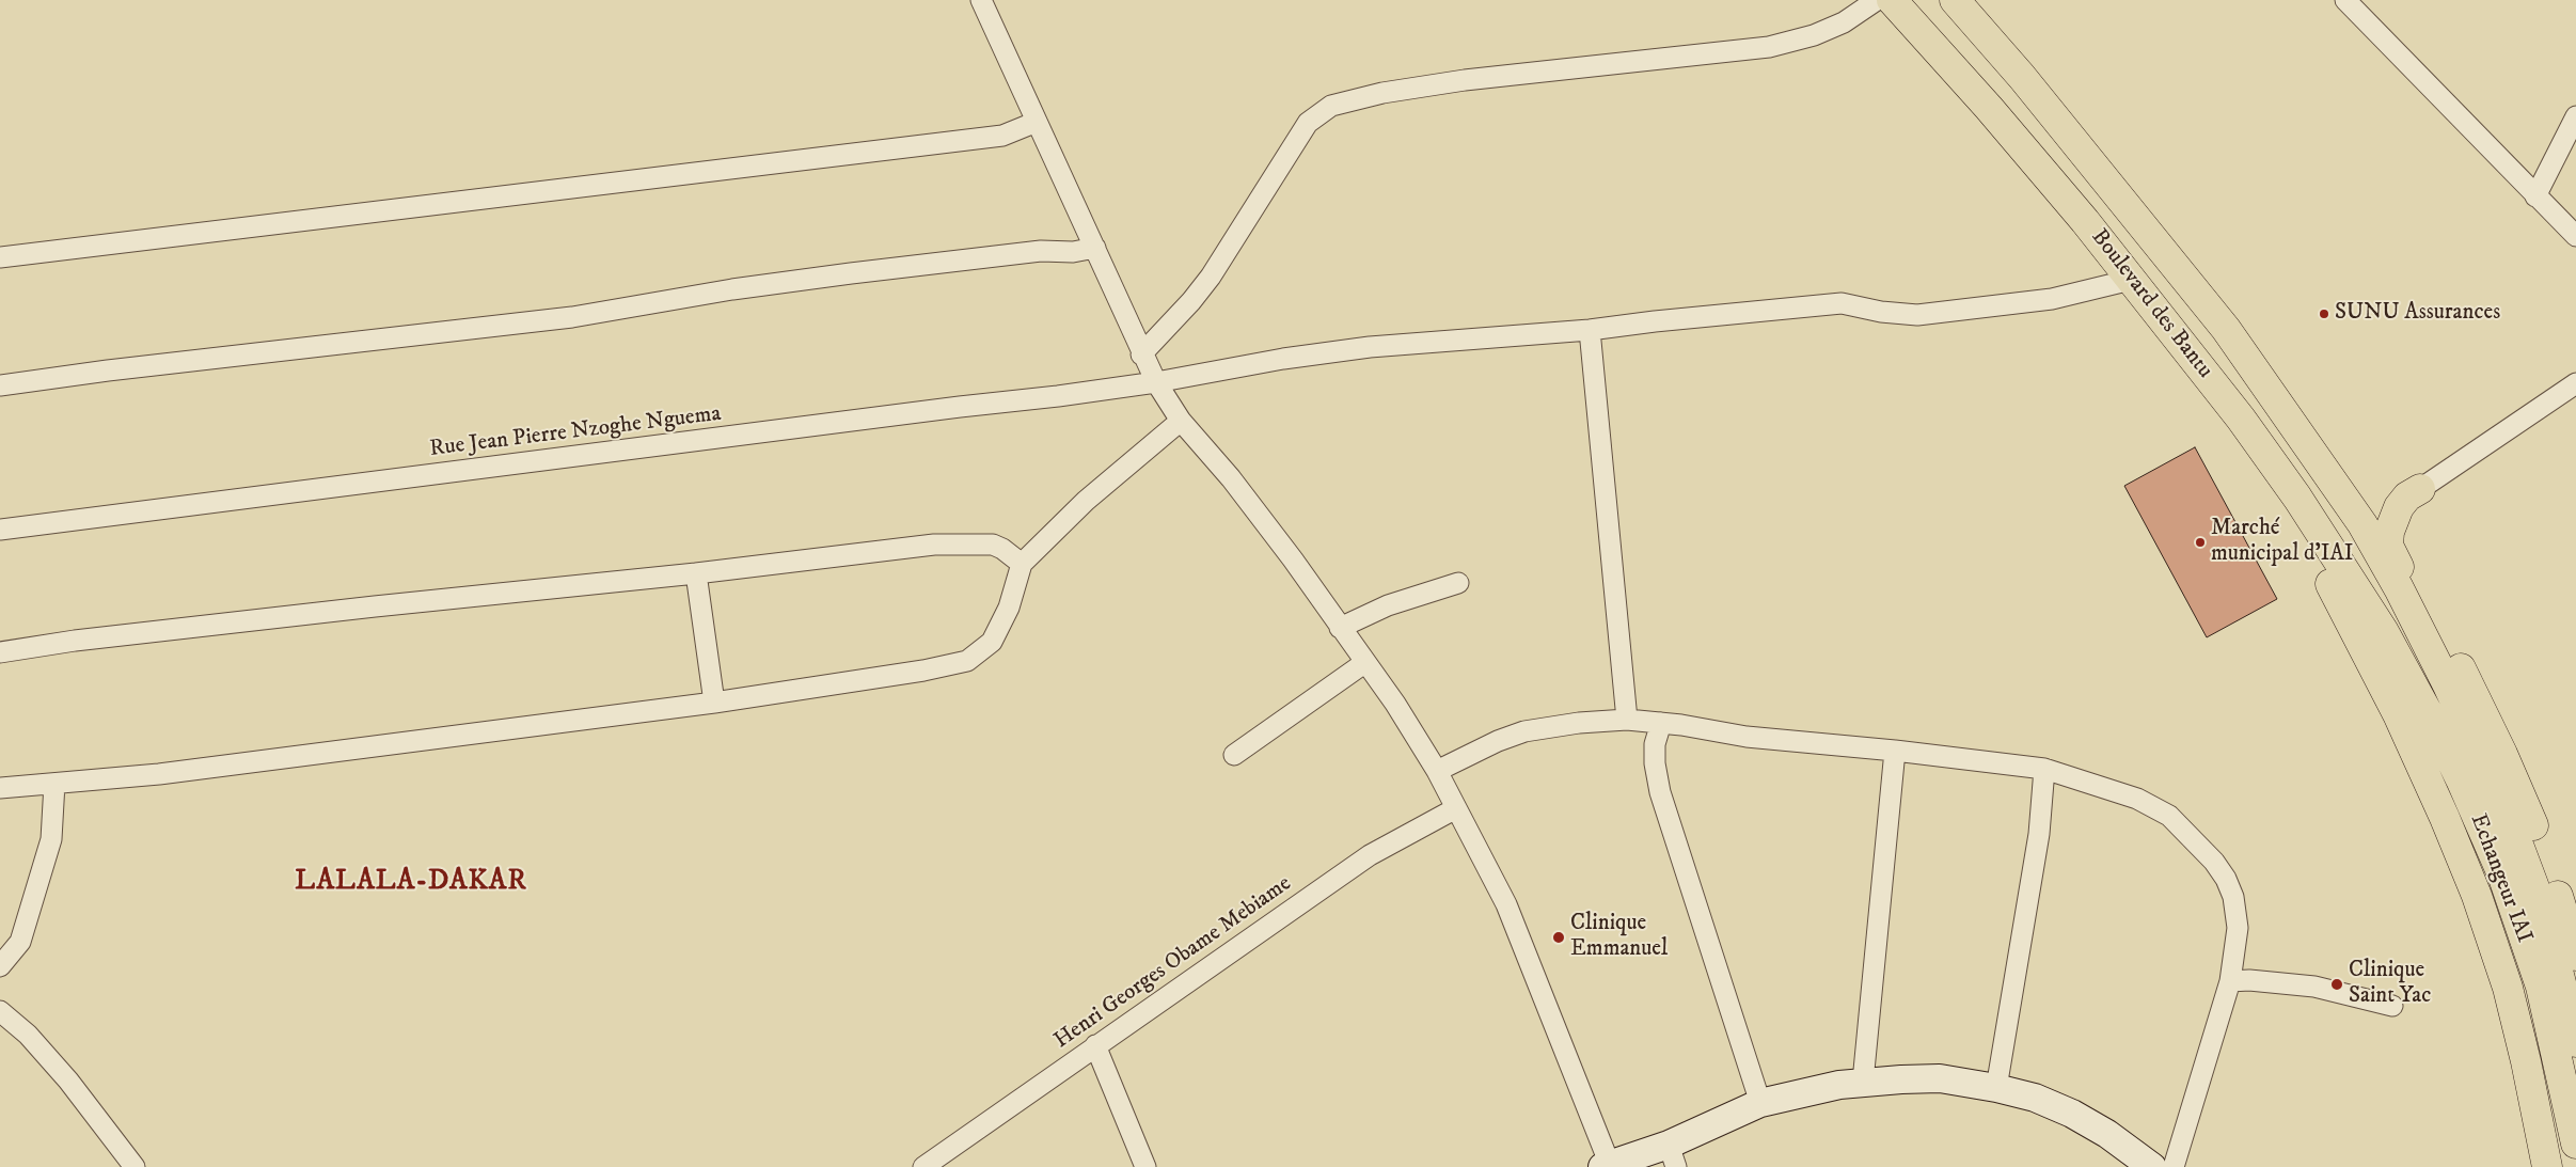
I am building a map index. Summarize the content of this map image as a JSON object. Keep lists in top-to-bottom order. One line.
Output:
{"streets":{"highway":["Boulevard des Bantu","Echangeur IAI"],"street":["Rue Jean Pierre Nzoghe Nguema","Henri Georges Obame Mebiame"]},"crossings":[["Boulevard des Bantu","Rue Jean Pierre Nzoghe Nguema"],["Boulevard des Bantu","Echangeur IAI"]],"districts":["LALALA-DAKAR"],"places":["SUNU Assurances","Marché municipal d'IAI","Clinique Emmanuel","Clinique Saint Yac"]}
